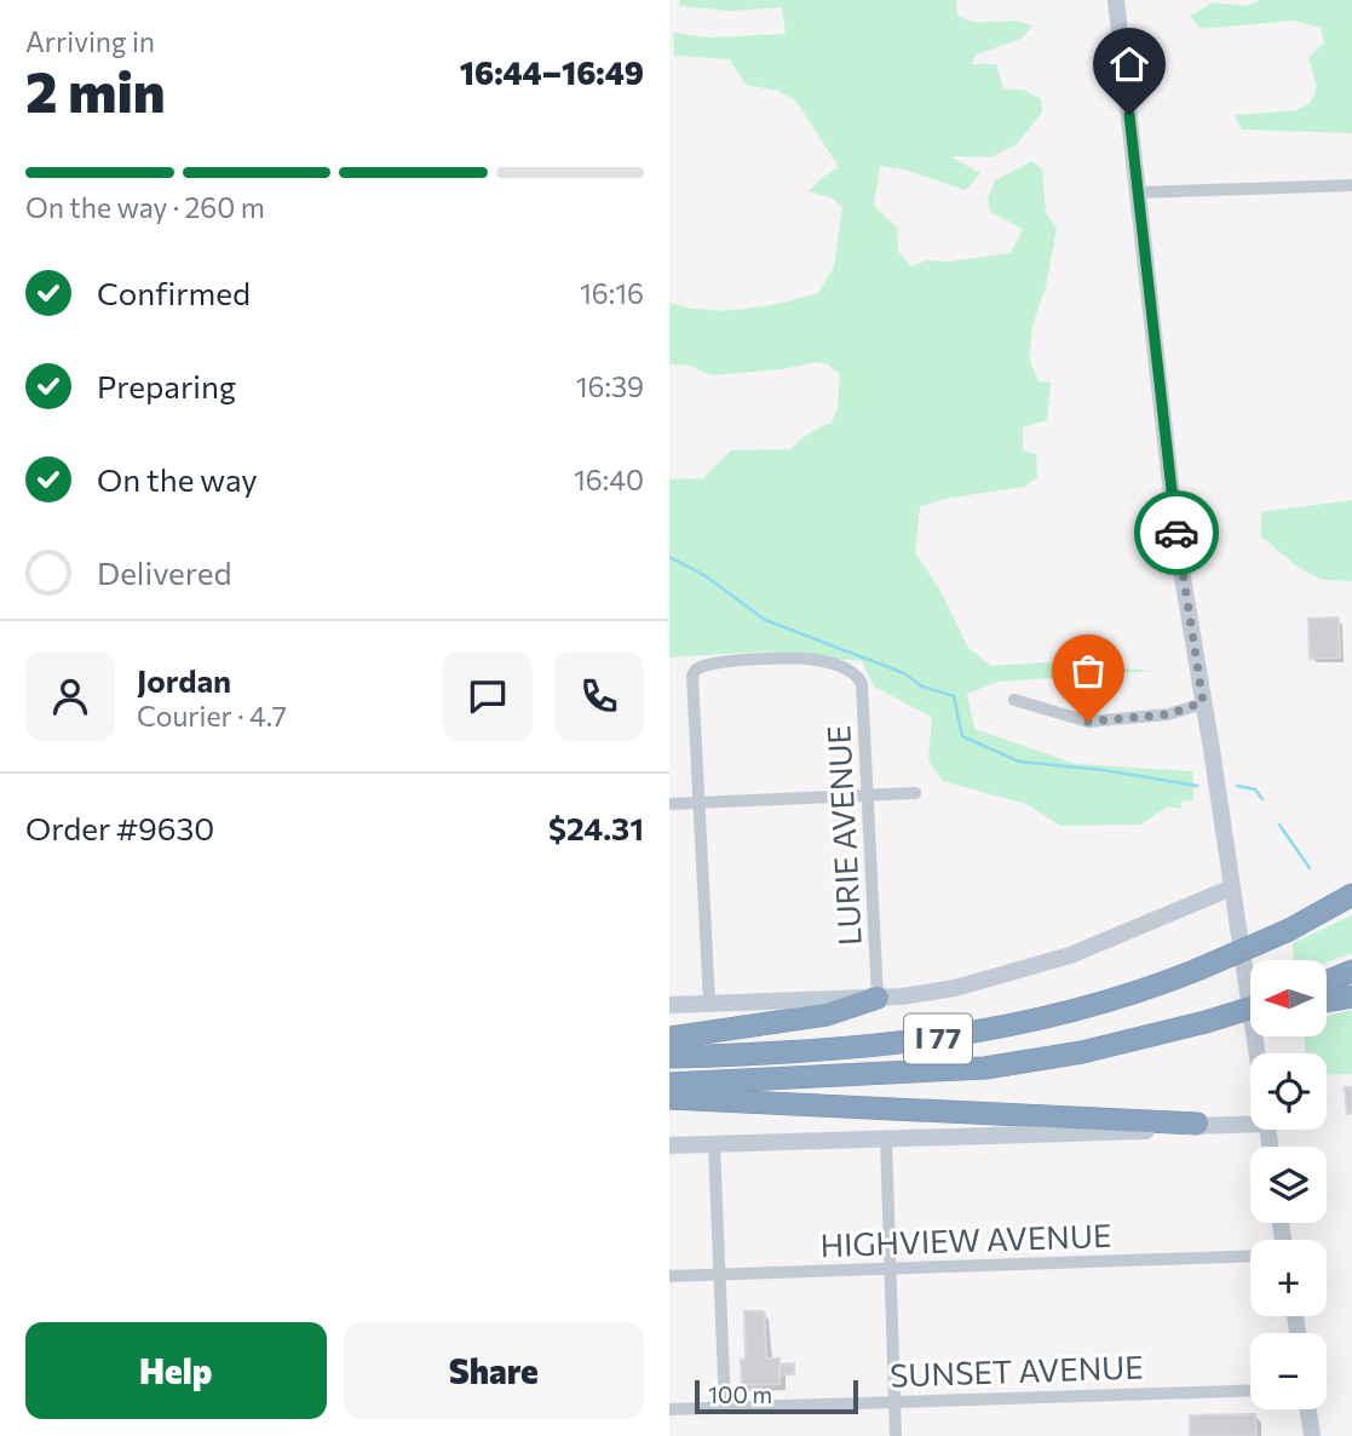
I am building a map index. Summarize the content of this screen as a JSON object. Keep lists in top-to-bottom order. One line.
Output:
{"streets":{"highway":["I 77"],"street":["LURIE AVENUE","HIGHVIEW AVENUE","SUNSET AVENUE"]},"scale_bar":"100 m","north":"left","page":{"heading":["2 min","Arriving in","16:44–16:49"],"panel":["Jordan","Courier · 4.7","Order #9630","$24.31"],"bar":"On the way · 260 m","list":[["Confirmed","16:16"],["Preparing","16:39"],["On the way","16:40"],"Delivered"],"map_buttons":["+","−"],"buttons":["Help","Share"],"scale":"100 m"}}
